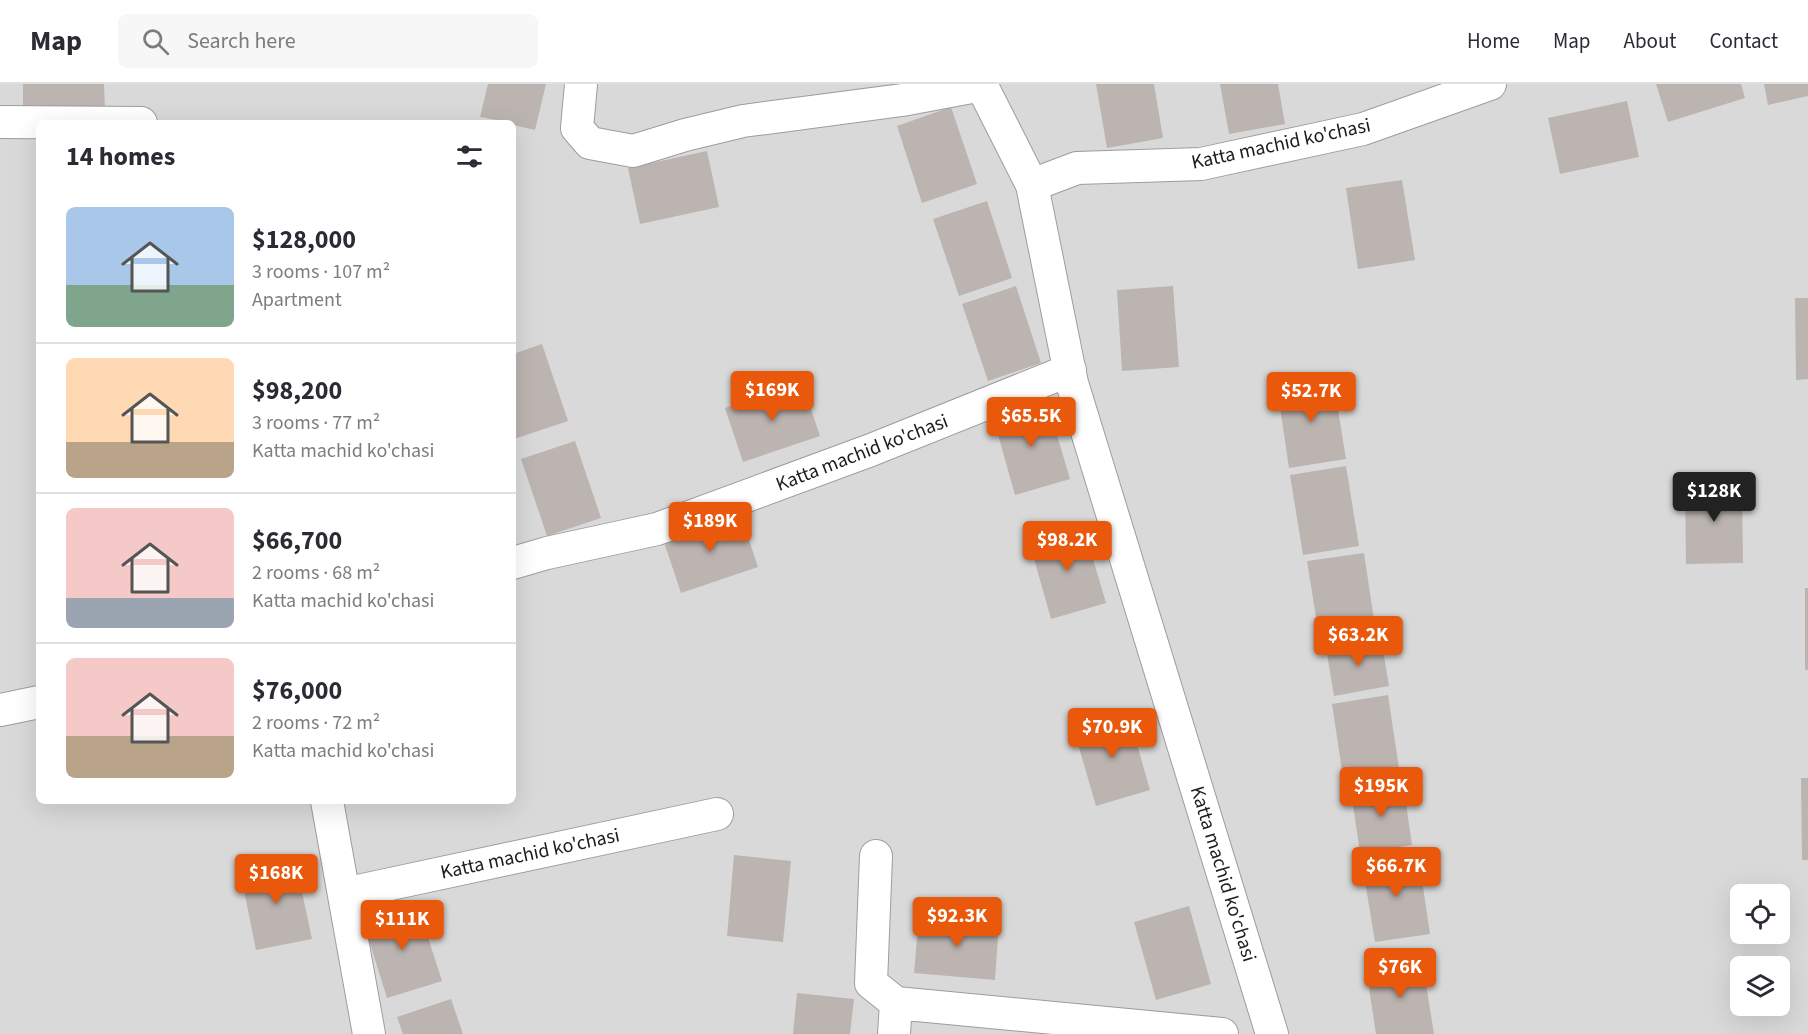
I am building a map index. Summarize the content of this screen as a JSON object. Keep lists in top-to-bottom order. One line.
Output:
{"streets":{"street":["Katta machid ko'chasi"]},"page":{"header":"Map","search":"Search here","nav":["Home","Map","About","Contact"],"heading":"14 homes","list":[{"name":"$128,000","note":"3 rooms · 107 m² · Apartment"},{"name":"$98,200","note":"3 rooms · 77 m² · Katta machid ko'chasi"},{"name":"$66,700","note":"2 rooms · 68 m² · Katta machid ko'chasi"},{"name":"$76,000","note":"2 rooms · 72 m² · Katta machid ko'chasi"}],"price":["$169K","$52.7K","$65.5K","$128K","$189K","$98.2K","$63.2K","$70.9K","$195K","$66.7K","$168K","$92.3K","$111K","$76K"]}}
